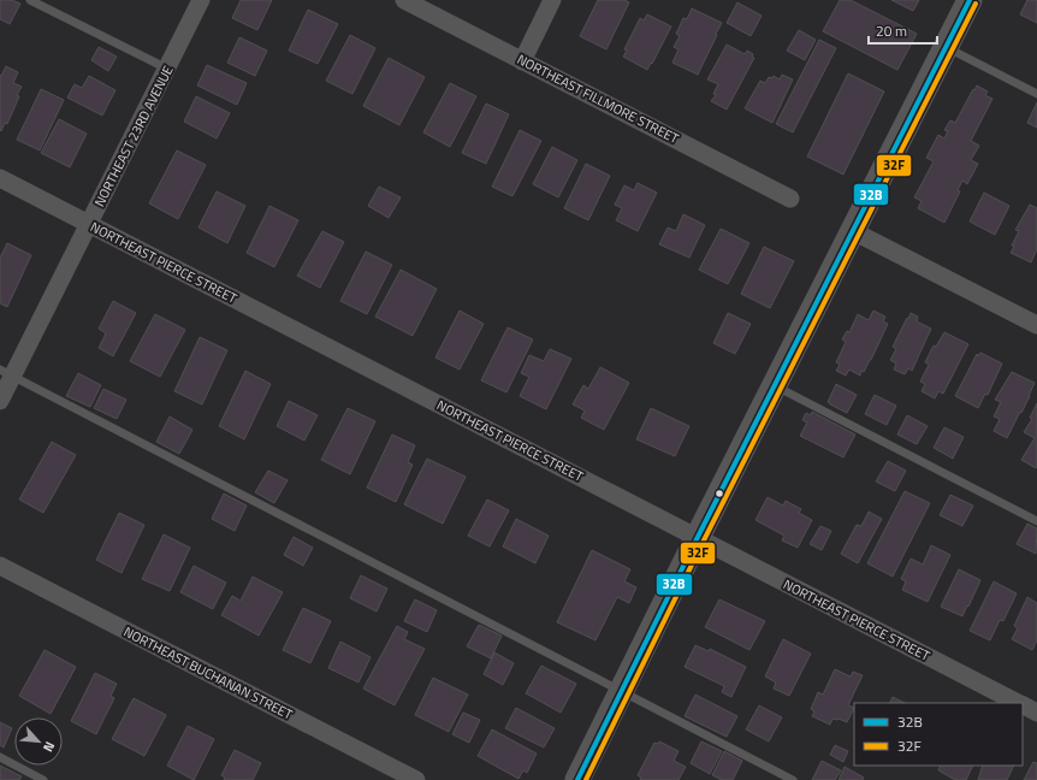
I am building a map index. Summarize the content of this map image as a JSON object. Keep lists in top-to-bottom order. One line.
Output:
{"streets":{"street":["NORTHEAST FILLMORE STREET","NORTHEAST 23RD AVENUE","NORTHEAST PIERCE STREET","NORTHEAST BUCHANAN STREET"]},"crossings":[["NORTHEAST 23RD AVENUE","NORTHEAST PIERCE STREET"]],"lines":["transit line 32B","transit line 32F"],"legend":["32B","32F"],"scale_bar":"20 m","north":"bottom right"}
